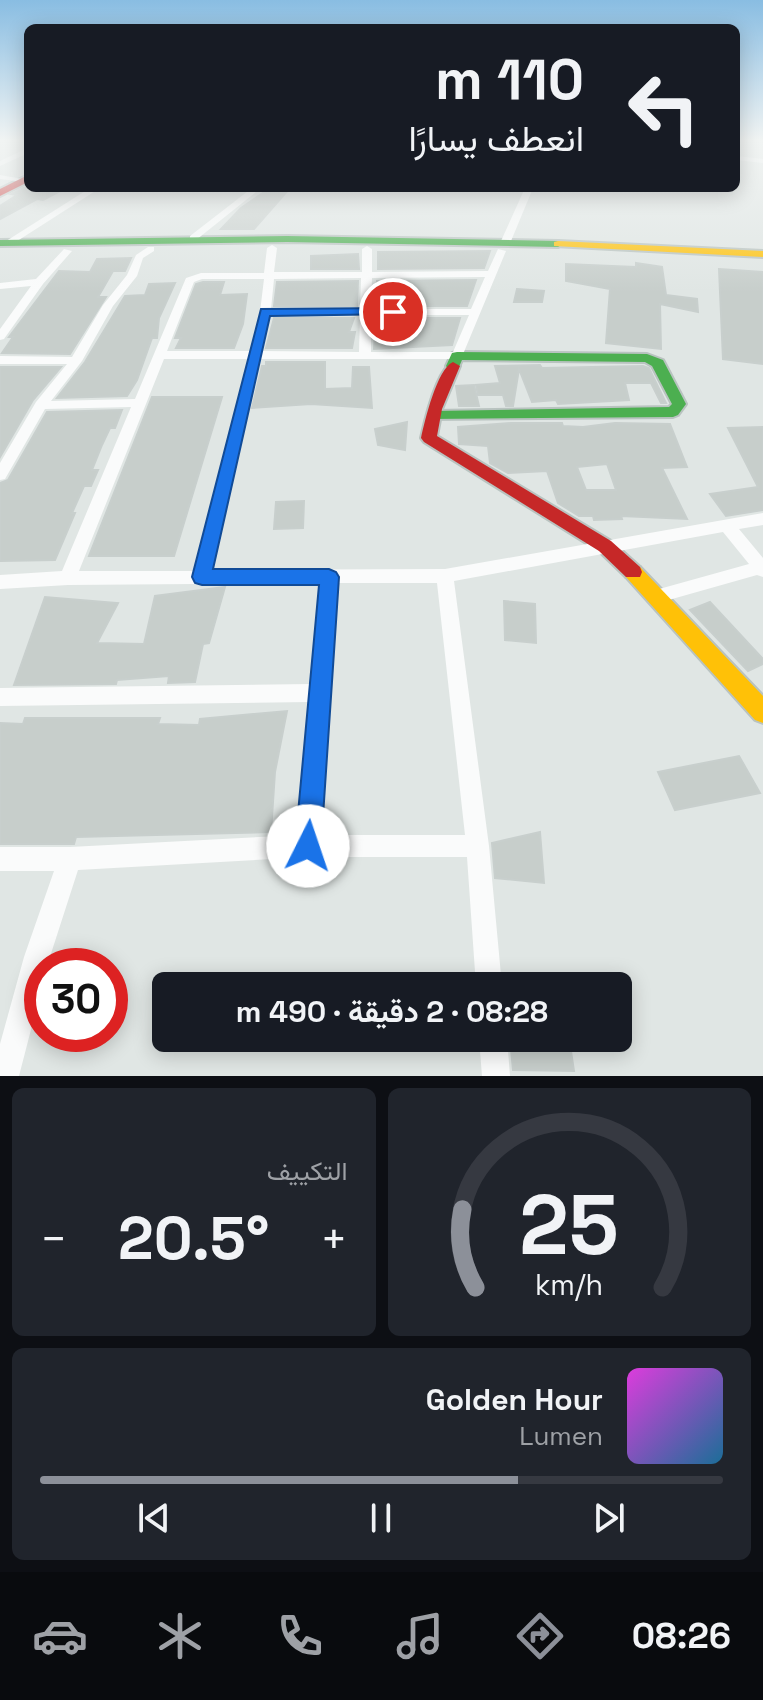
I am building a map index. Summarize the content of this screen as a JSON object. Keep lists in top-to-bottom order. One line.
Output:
{"page":{"turn":["110 m","انعطف يسارًا"],"limit":"30","trip":"08:28 · 2 دقيقة · 490 m","tile":"التكييف","heat":["−","20.5°","+"],"song":["Golden Hour","Lumen"],"tabs":"08:26","gauge":["25","km/h"]}}
